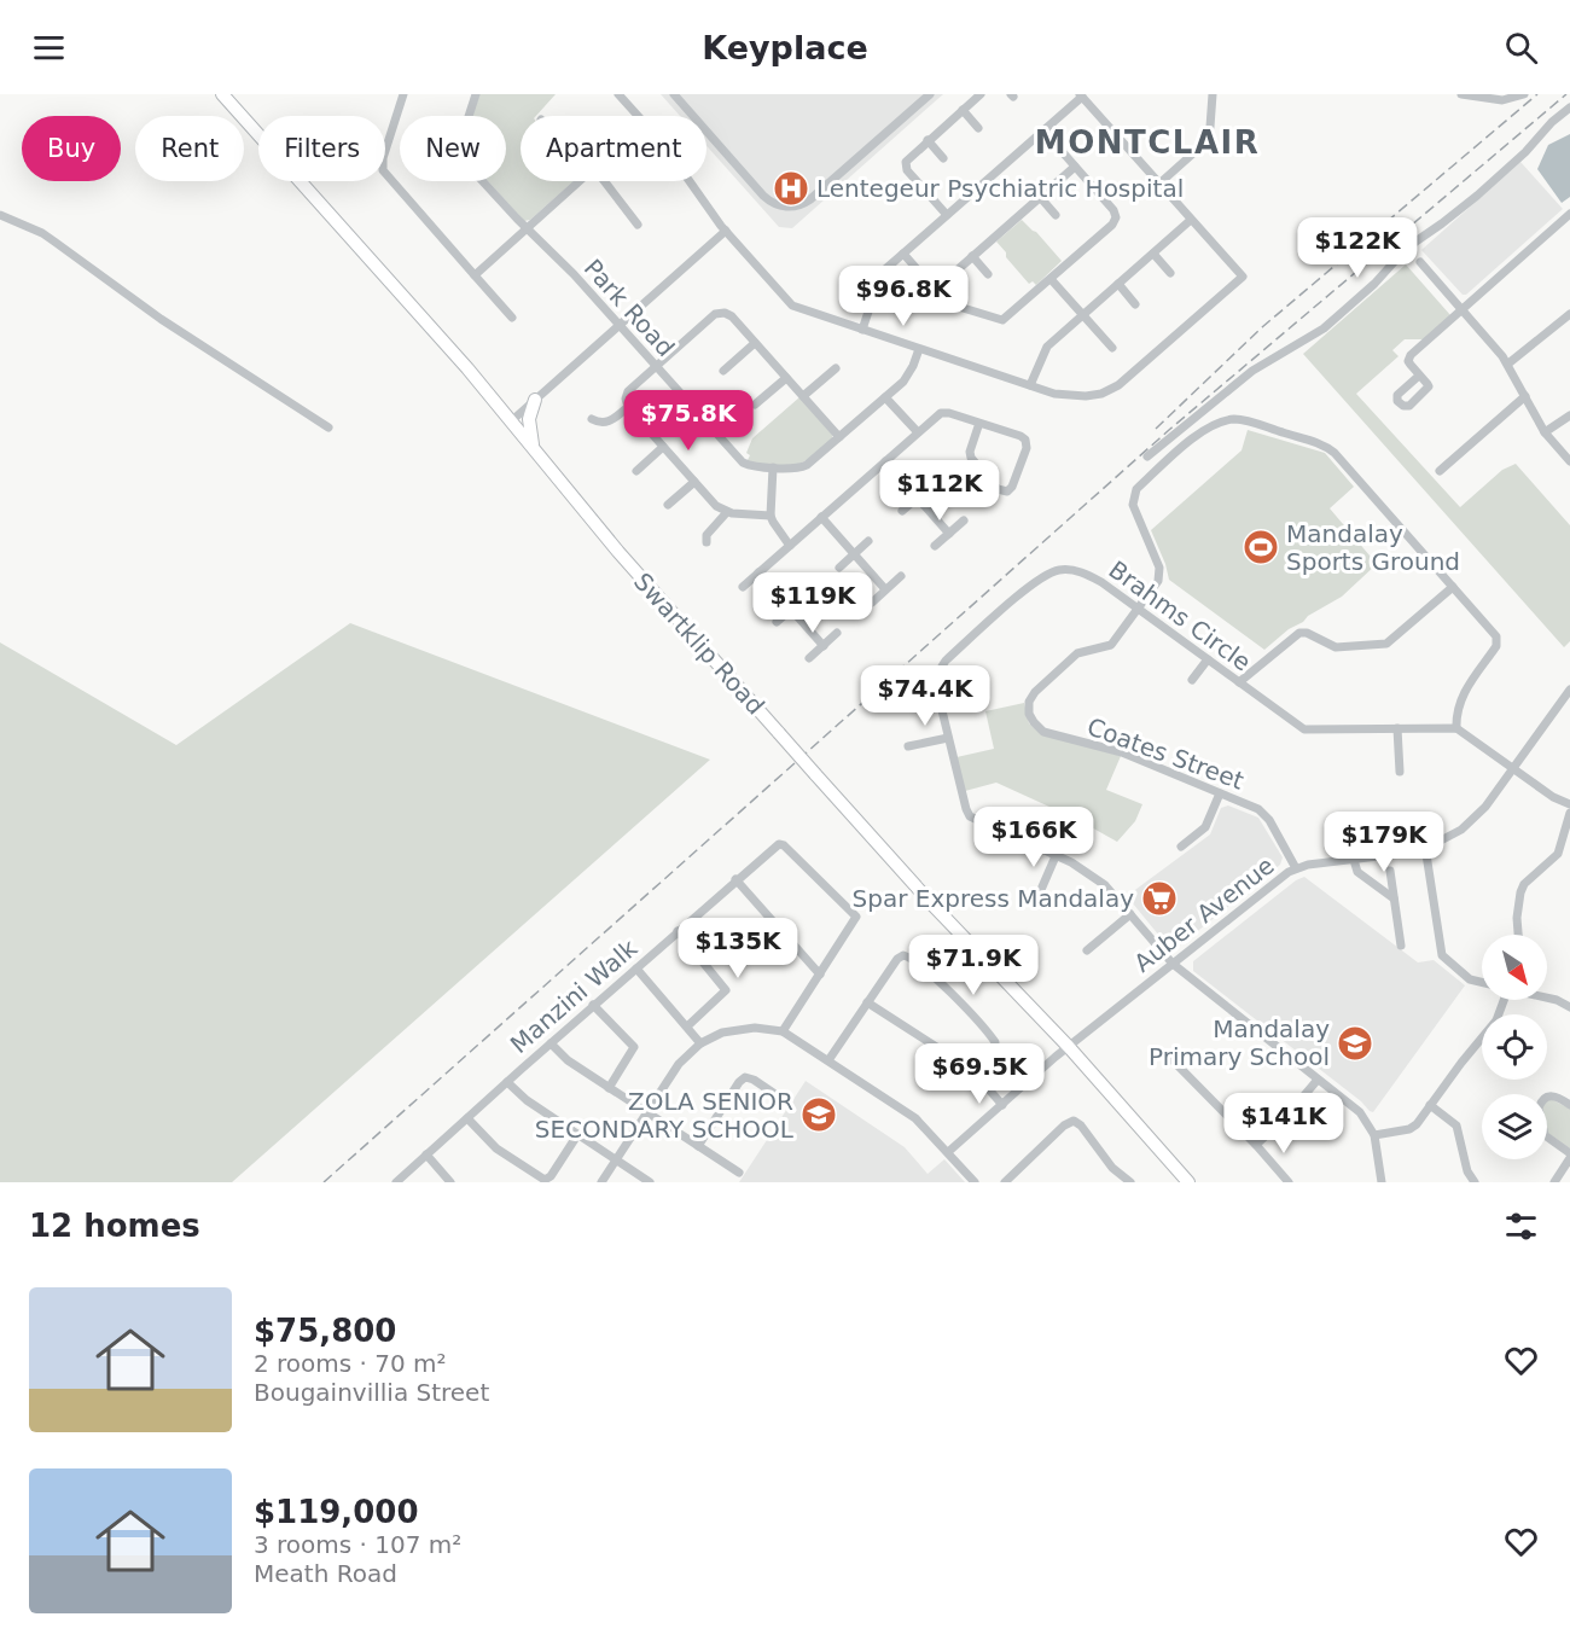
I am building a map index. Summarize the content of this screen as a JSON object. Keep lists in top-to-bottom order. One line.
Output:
{"streets":{"main road":["Swartklip Road"],"street":["Park Road","Brahms Circle","Coates Street","Auber Avenue","Manzini Walk"]},"crossings":[["Brahms Circle","Coates Street"],["Brahms Circle","Auber Avenue"],["Swartklip Road","Auber Avenue"],["Coates Street","Auber Avenue"]],"districts":["MONTCLAIR"],"places":{"hospital":["Lentegeur Psychiatric Hospital"],"sports":["Mandalay Sports Ground"],"supermarket":["Spar Express Mandalay"],"school or university":["Mandalay Primary School","ZOLA SENIOR SECONDARY SCHOOL"]},"north":"bottom right","page":{"header":"Keyplace","chip":["Buy","Rent","Filters","New","Apartment"],"price":["$122K","$96.8K","$75.8K","$112K","$119K","$74.4K","$166K","$179K","$135K","$71.9K","$69.5K","$141K"],"heading":"12 homes","list":[{"name":"$75,800","note":"2 rooms · 70 m² · Bougainvillia Street"},{"name":"$119,000","note":"3 rooms · 107 m² · Meath Road"}]}}
